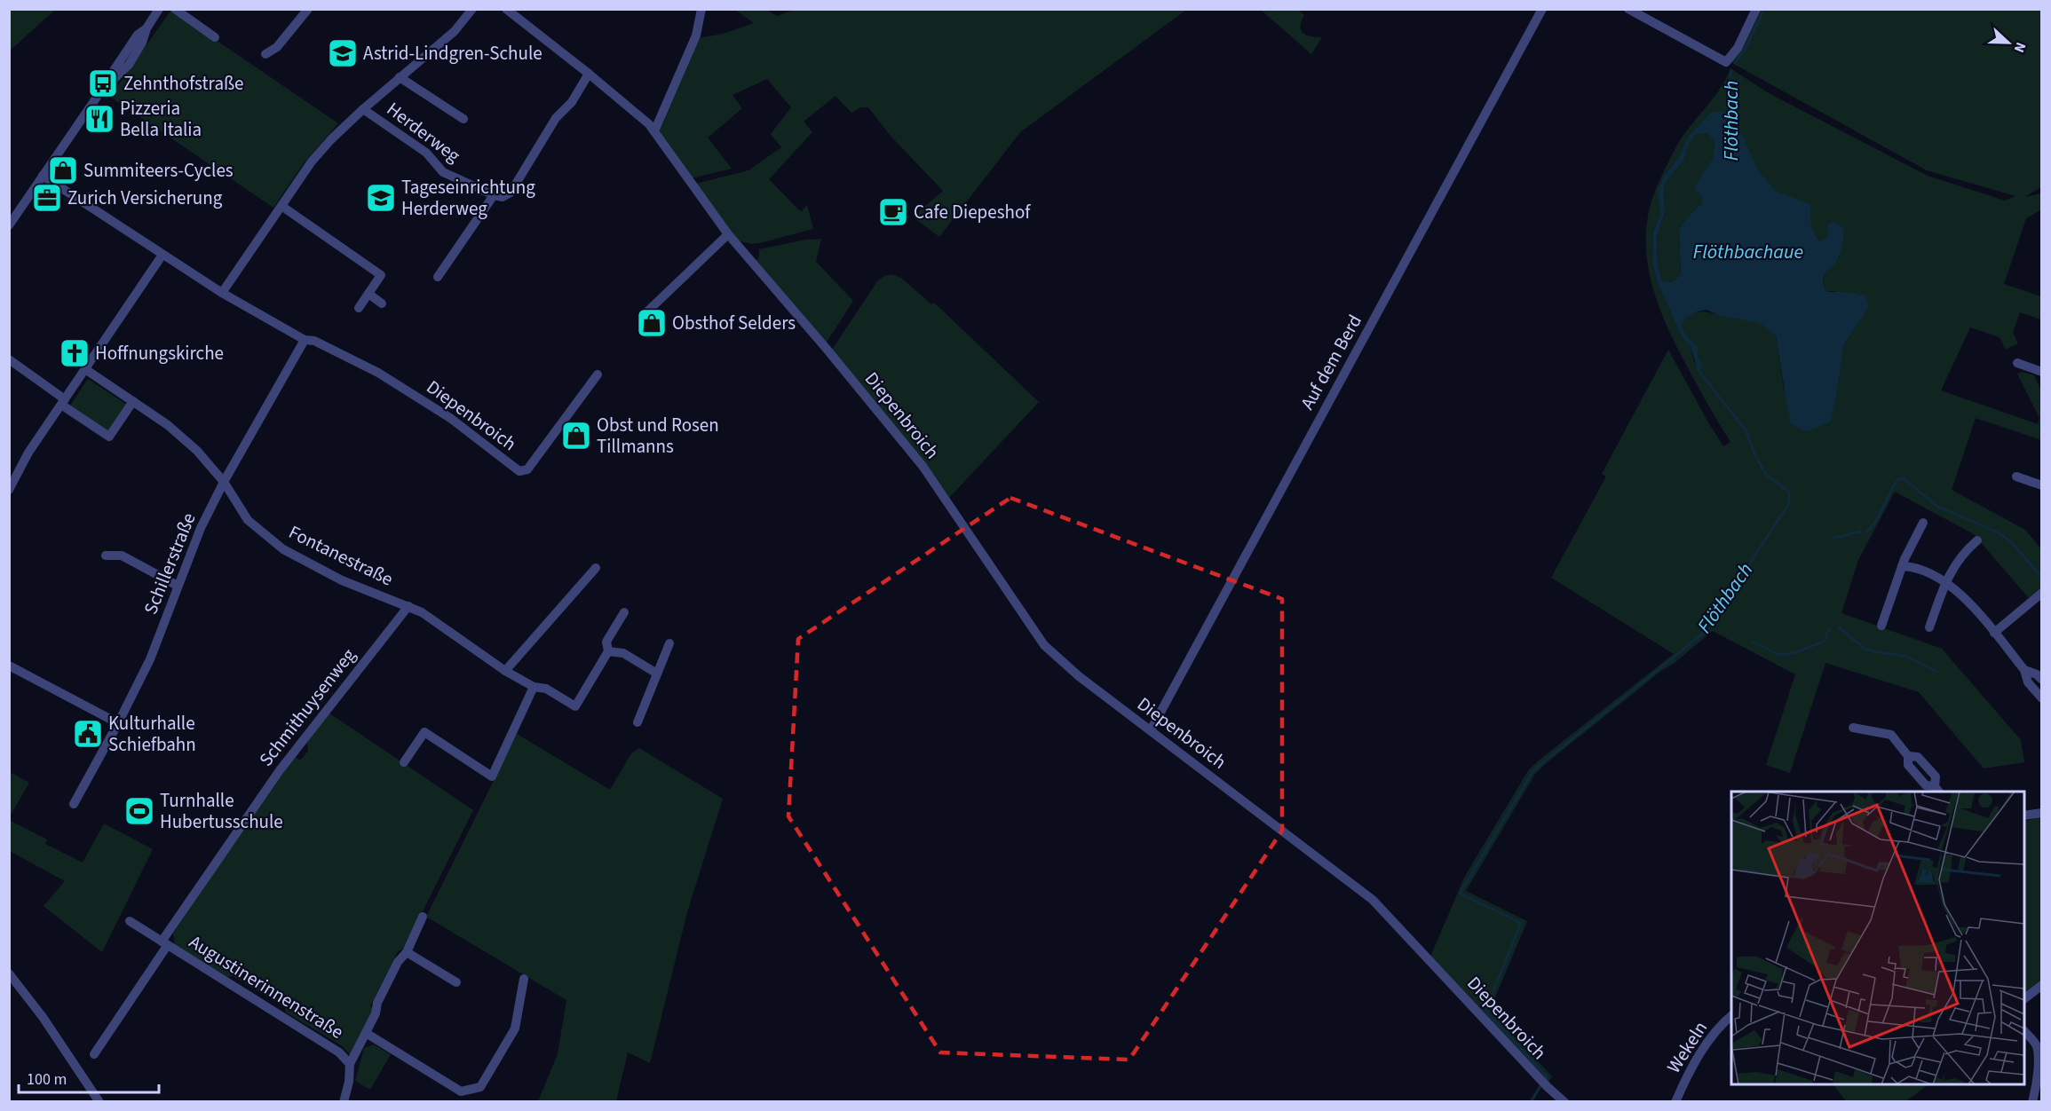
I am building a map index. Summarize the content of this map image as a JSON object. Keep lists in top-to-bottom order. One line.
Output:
{"streets":{"street":["Herderweg","Auf dem Berd","Diepenbroich","Fontanestraße","Schillerstraße","Schmithuysenweg","Augustinerinnenstraße","Wekeln"]},"crossings":[["Auf dem Berd","Diepenbroich"],["Diepenbroich","Schillerstraße"],["Fontanestraße","Schillerstraße"],["Fontanestraße","Schmithuysenweg"],["Schmithuysenweg","Augustinerinnenstraße"]],"water":["Flöthbach","Flöthbachaue"],"places":{"school or university":["Astrid-Lindgren-Schule","Tageseinrichtung Herderweg"],"bus stop":["Zehnthofstraße"],"restaurant":["Pizzeria Bella Italia"],"shop":["Summiteers-Cycles","Obsthof Selders","Obst und Rosen Tillmanns"],"office":["Zurich Versicherung"],"cafe":["Cafe Diepeshof"],"church":["Hoffnungskirche"],"public building":["Kulturhalle Schiefbahn"],"sports":["Turnhalle Hubertusschule"]},"scale_bar":"100 m","north":"right"}
